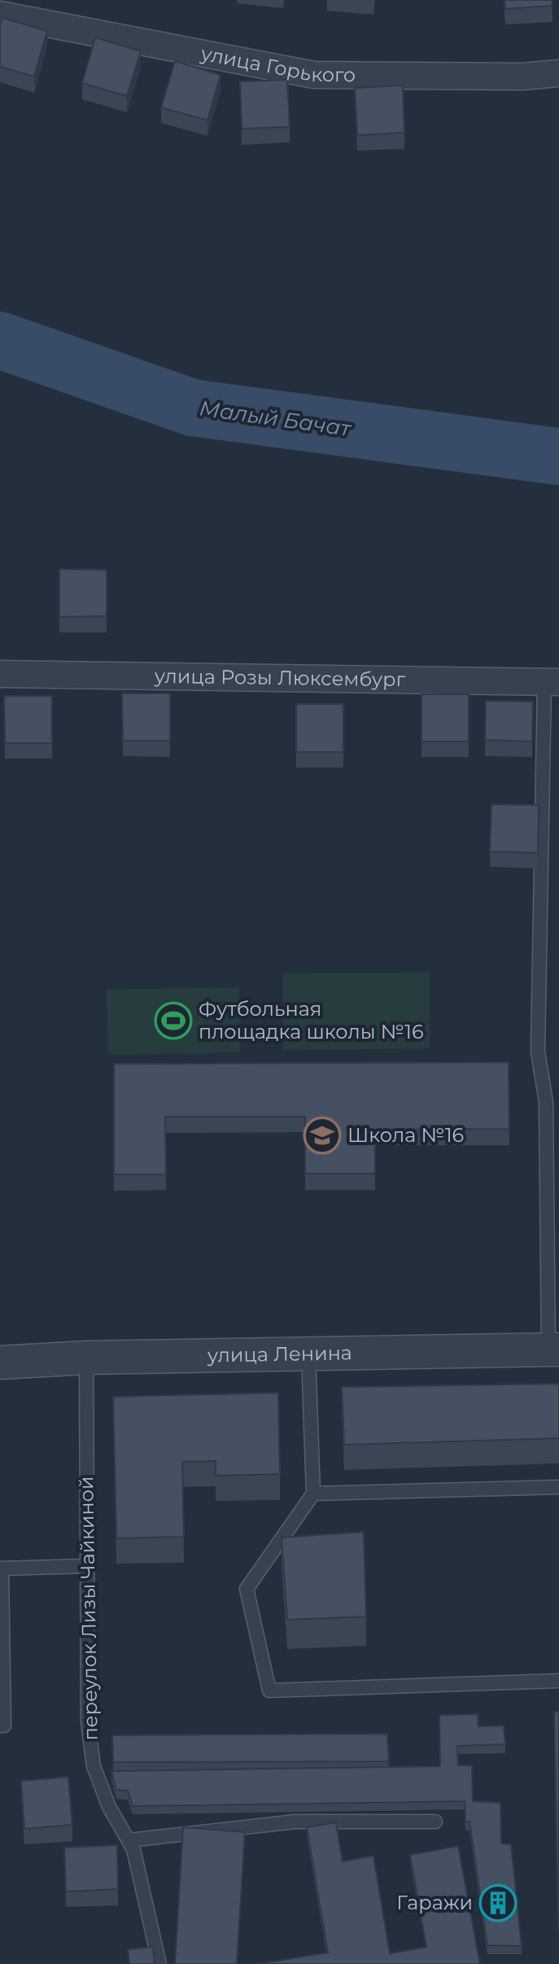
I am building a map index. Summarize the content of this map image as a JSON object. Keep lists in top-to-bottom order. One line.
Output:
{"streets":{"street":["улица Горького","улица Розы Люксембург","улица Ленина"],"lane":["переулок Лизы Чайкиной"]},"crossings":[["улица Ленина","переулок Лизы Чайкиной"]],"water":["Малый Бачат"],"places":{"sports":["Футбольная площадка школы №16"],"school or university":["Школа №16"],"building":["Гаражи"]}}
